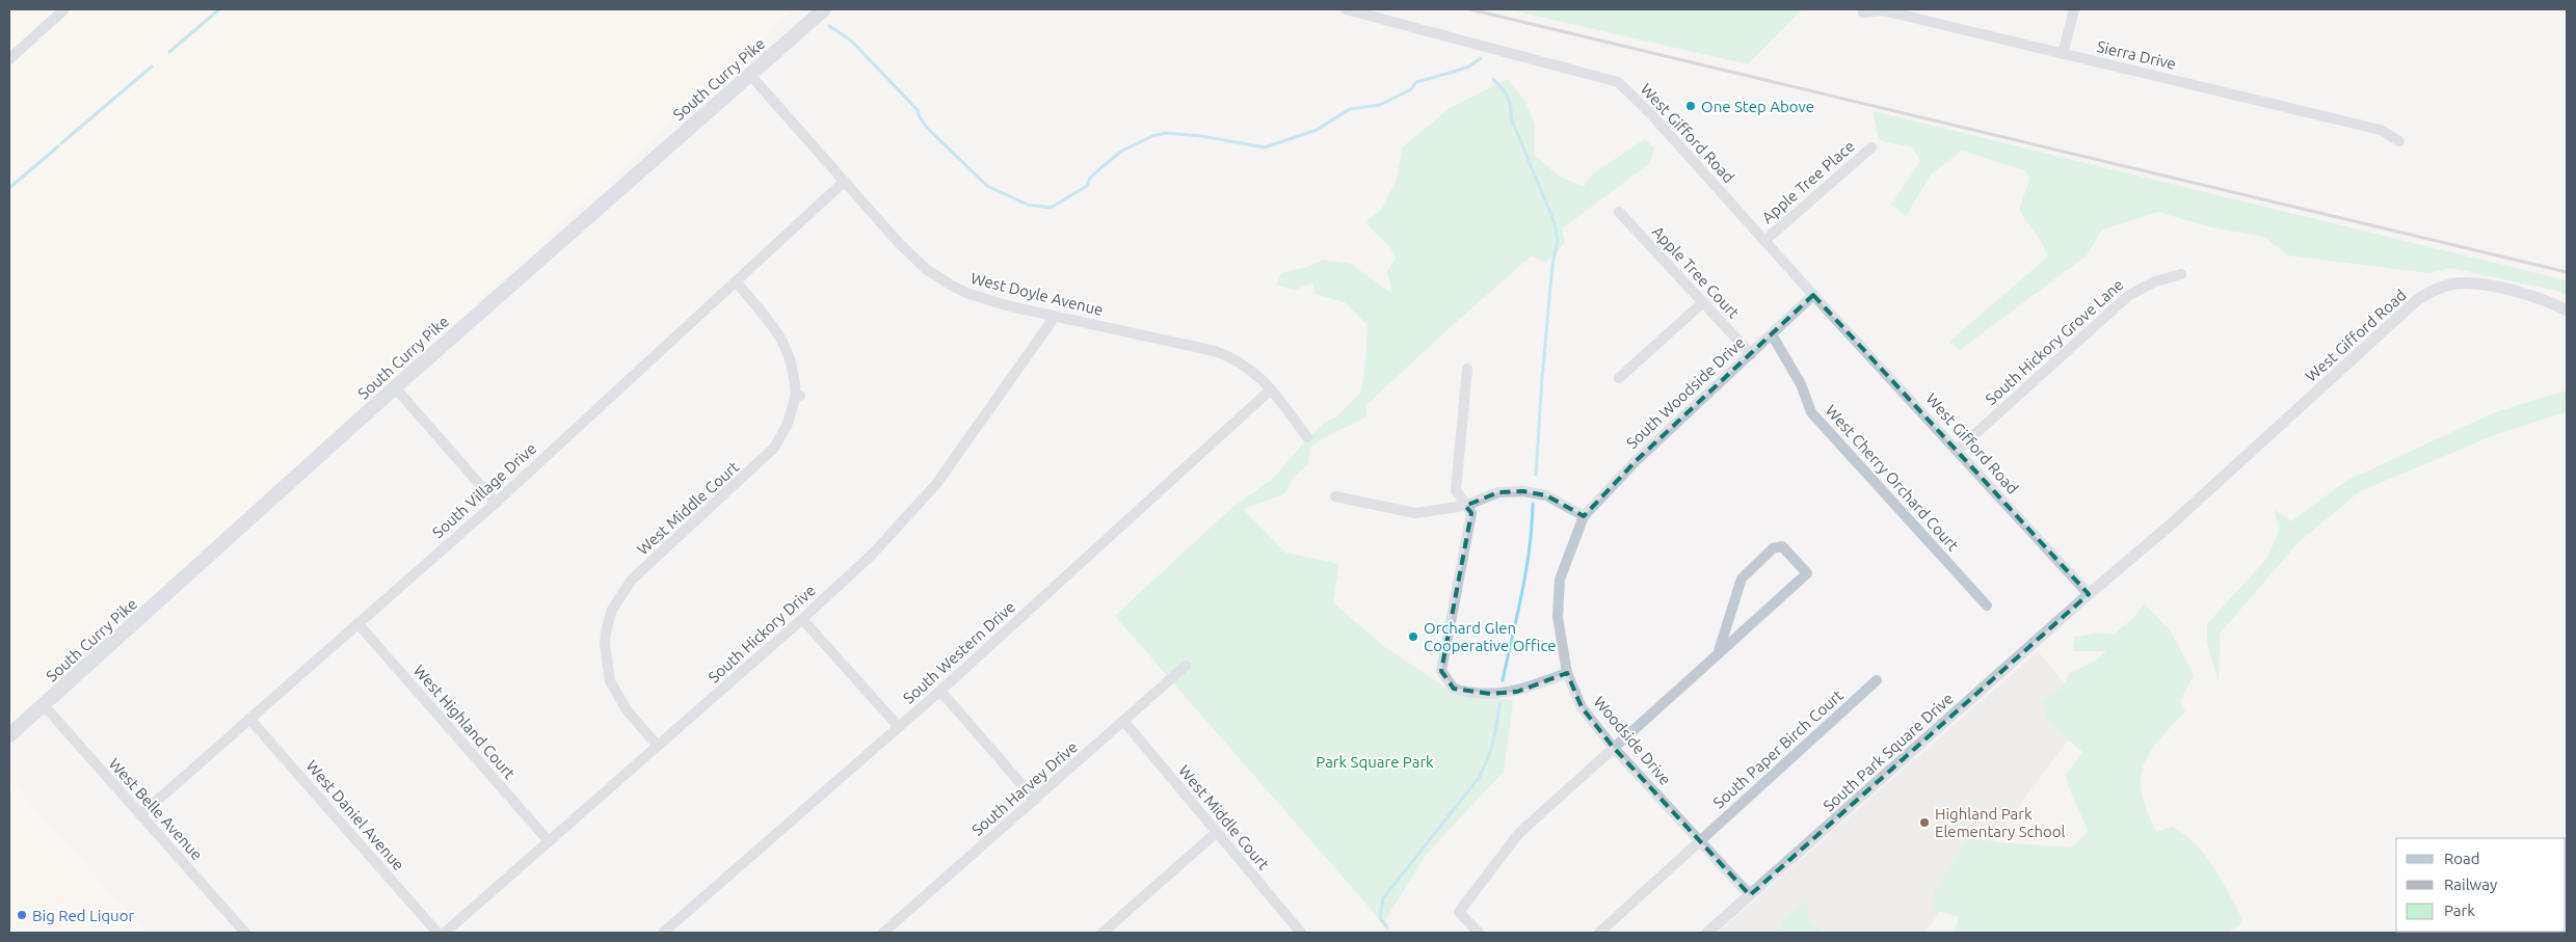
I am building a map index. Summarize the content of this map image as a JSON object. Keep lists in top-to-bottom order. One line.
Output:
{"streets":{"main road":["South Curry Pike"],"street":["Sierra Drive","West Gifford Road","Apple Tree Place","Apple Tree Court","West Doyle Avenue","South Hickory Grove Lane","South Woodside Drive","West Cherry Orchard Court","South Village Drive","West Middle Court","South Hickory Drive","South Western Drive","West Highland Court","Woodside Drive","South Paper Birch Court","South Park Square Drive","South Harvey Drive","West Belle Avenue","West Daniel Avenue"]},"crossings":[["South Curry Pike","West Doyle Avenue"],["South Curry Pike","West Belle Avenue"],["West Gifford Road","Apple Tree Place"],["West Gifford Road","South Hickory Grove Lane"],["West Gifford Road","South Woodside Drive"],["West Gifford Road","South Park Square Drive"],["Apple Tree Court","South Woodside Drive"],["West Doyle Avenue","South Village Drive"],["West Doyle Avenue","South Hickory Drive"],["West Doyle Avenue","South Western Drive"],["South Woodside Drive","West Cherry Orchard Court"],["South Woodside Drive","Woodside Drive"],["South Village Drive","West Middle Court"],["South Village Drive","West Highland Court"],["South Village Drive","West Belle Avenue"],["South Village Drive","West Daniel Avenue"],["West Middle Court","South Hickory Drive"],["West Middle Court","South Harvey Drive"],["South Hickory Drive","West Highland Court"],["Woodside Drive","South Paper Birch Court"],["Woodside Drive","South Park Square Drive"]],"parks":["Park Square Park"],"places":["One Step Above","Orchard Glen Cooperative Office","Highland Park Elementary School","Big Red Liquor"],"legend":["Road","Railway","Park"]}
